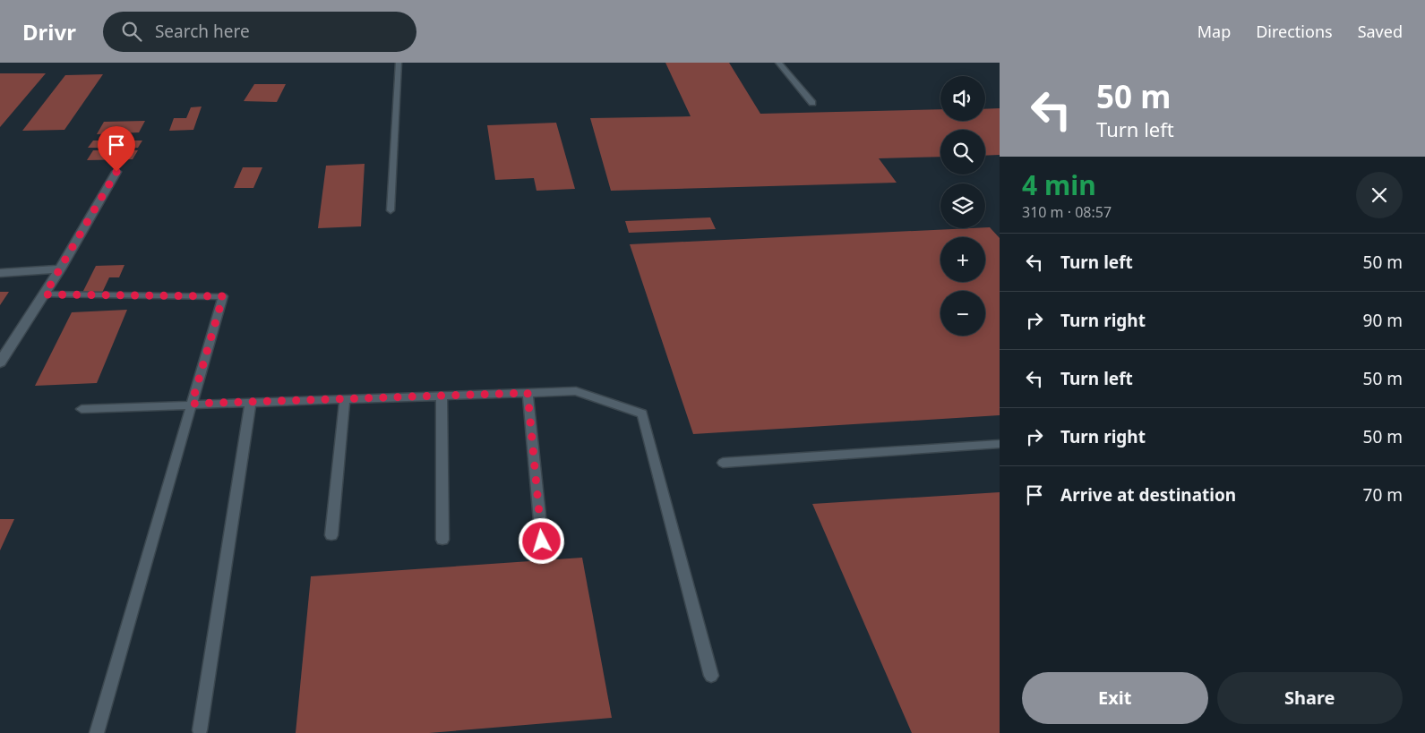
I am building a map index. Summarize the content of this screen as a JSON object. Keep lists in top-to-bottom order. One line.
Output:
{"page":{"header":"Drivr","search":"Search here","nav":["Map","Directions","Saved"],"turn":["50 m","Turn left"],"map_buttons":["+","−"],"heading":["4 min","310 m · 08:57"],"list":[{"name":"Turn left","value":"50 m"},{"name":"Turn right","value":"90 m"},{"name":"Turn left","value":"50 m"},{"name":"Turn right","value":"50 m"},{"name":"Arrive at destination","value":"70 m"}],"buttons":["Exit","Share"]}}
